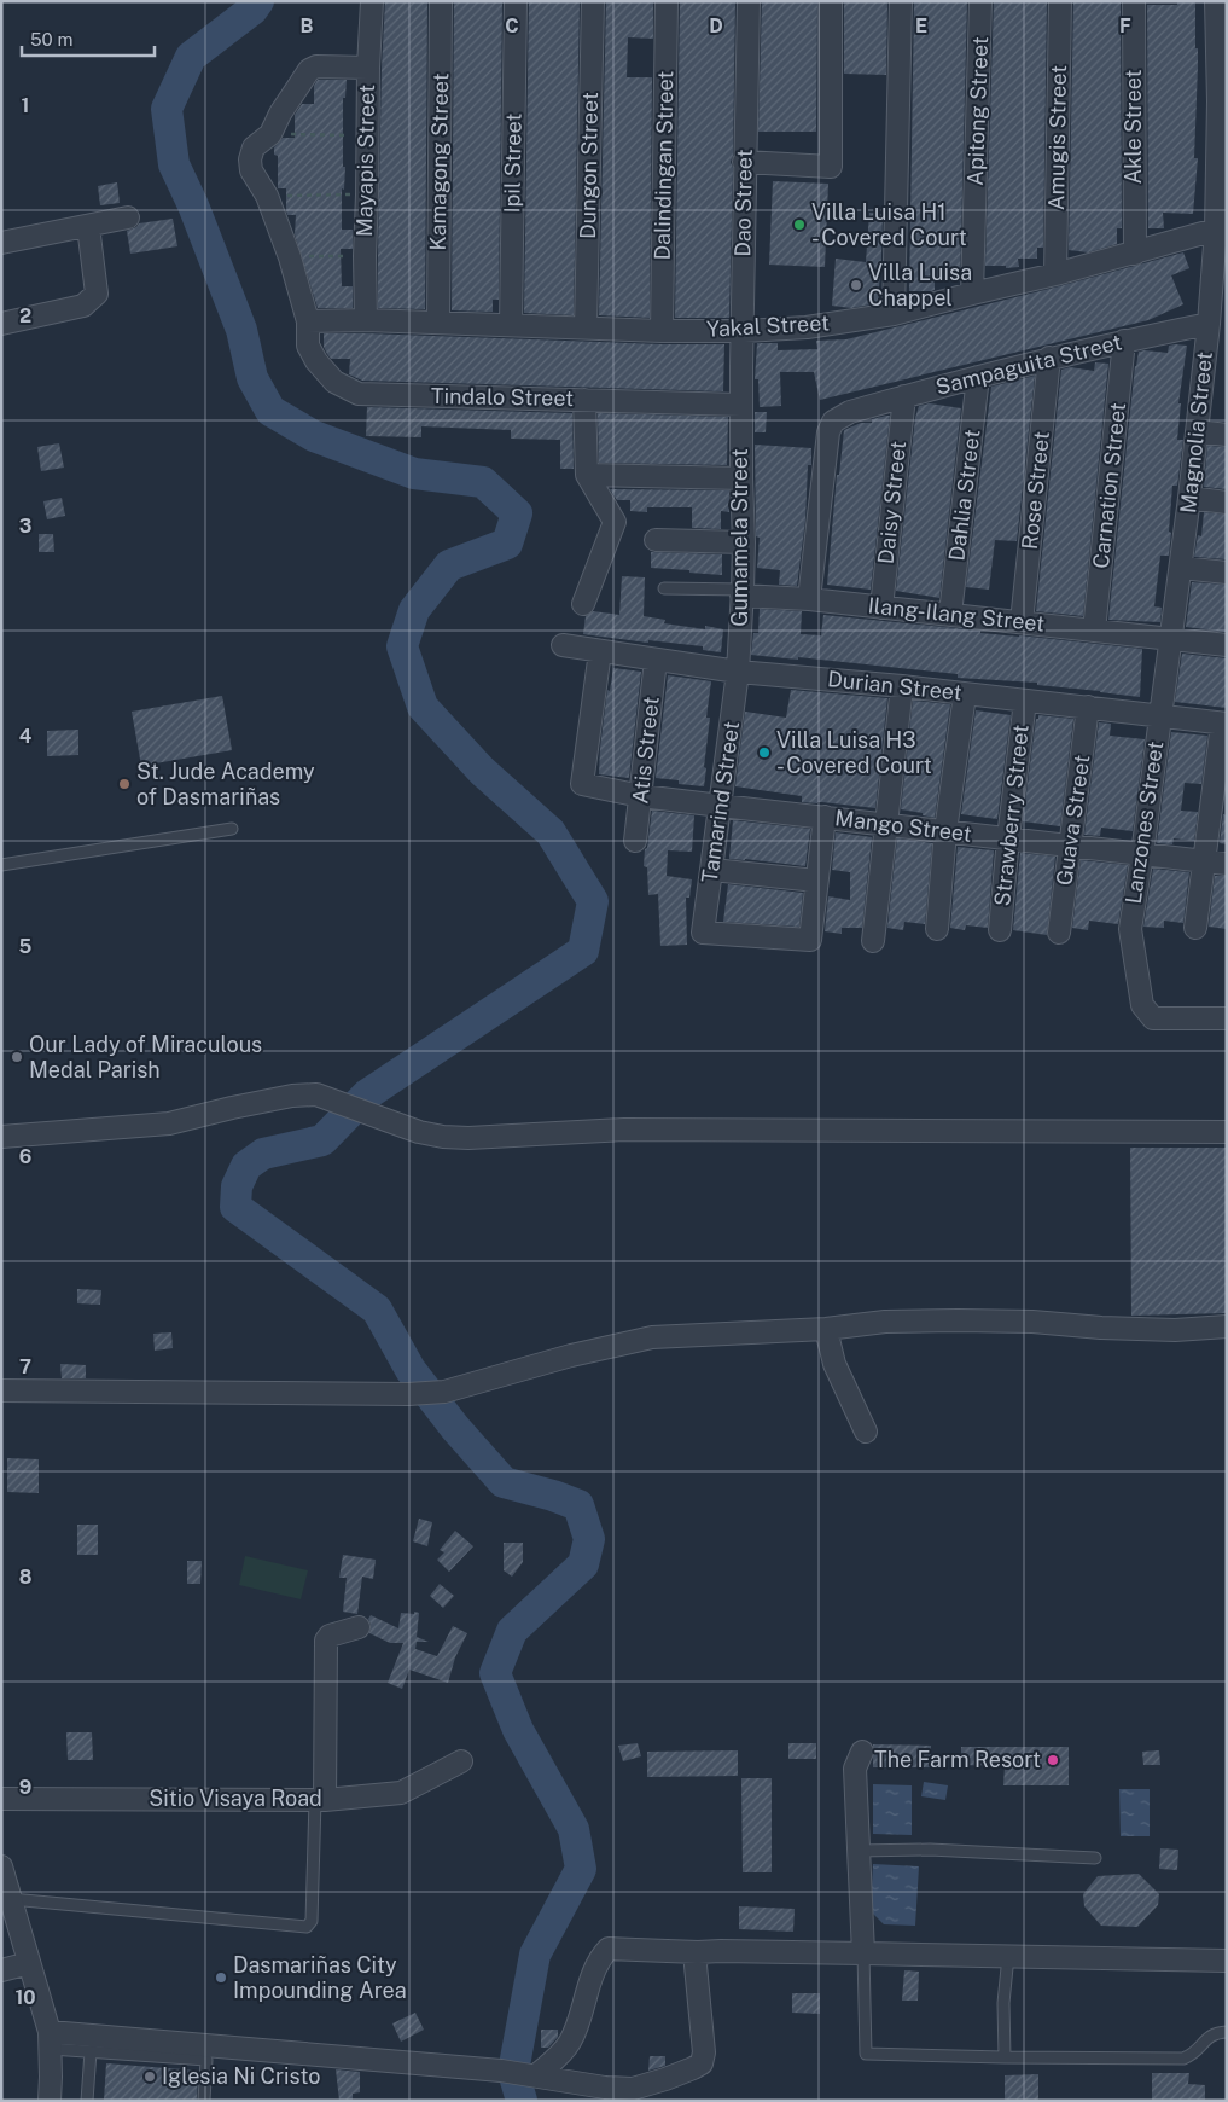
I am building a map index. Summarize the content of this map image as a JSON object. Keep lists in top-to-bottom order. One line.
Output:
{"streets":{"street":["Apitong Street","Akle Street","Amugis Street","Mayapis Street","Kamagong Street","Ipil Street","Dungon Street","Dalindingan Street","Dao Street","Yakal Street","Sampaguita Street","Tindalo Street","Magnolia Street","Carnation Street","Rose Street","Dahlia Street","Daisy Street","Gumamela Street","Ilang-Ilang Street","Durian Street","Atis Street","Tamarind Street","Strawberry Street","Guava Street","Lanzones Street","Mango Street","Sitio Visaya Road"]},"crossings":[["Apitong Street","Yakal Street"],["Akle Street","Yakal Street"],["Amugis Street","Yakal Street"],["Mayapis Street","Yakal Street"],["Mayapis Street","Tindalo Street"],["Kamagong Street","Yakal Street"],["Ipil Street","Yakal Street"],["Dungon Street","Yakal Street"],["Dalindingan Street","Yakal Street"],["Dao Street","Yakal Street"],["Dao Street","Tindalo Street"],["Dao Street","Gumamela Street"],["Yakal Street","Tindalo Street"],["Yakal Street","Magnolia Street"],["Sampaguita Street","Magnolia Street"],["Sampaguita Street","Carnation Street"],["Sampaguita Street","Rose Street"],["Sampaguita Street","Dahlia Street"],["Sampaguita Street","Daisy Street"],["Sampaguita Street","Ilang-Ilang Street"],["Tindalo Street","Gumamela Street"],["Magnolia Street","Ilang-Ilang Street"],["Magnolia Street","Durian Street"],["Magnolia Street","Lanzones Street"],["Carnation Street","Ilang-Ilang Street"],["Rose Street","Ilang-Ilang Street"],["Dahlia Street","Ilang-Ilang Street"],["Daisy Street","Ilang-Ilang Street"],["Gumamela Street","Ilang-Ilang Street"],["Gumamela Street","Durian Street"],["Gumamela Street","Tamarind Street"],["Durian Street","Atis Street"],["Durian Street","Tamarind Street"],["Durian Street","Strawberry Street"],["Durian Street","Guava Street"],["Durian Street","Lanzones Street"],["Durian Street","Mango Street"],["Atis Street","Mango Street"],["Tamarind Street","Mango Street"],["Strawberry Street","Mango Street"],["Guava Street","Mango Street"],["Lanzones Street","Mango Street"]],"places":["Villa Luisa H1 - Covered Court","Villa Luisa Chappel","Villa Luisa H3 - Covered Court","St. Jude Academy of Dasmariñas","Our Lady of Miraculous Medal Parish","The Farm Resort","Dasmariñas City Impounding Area","Iglesia Ni Cristo"],"scale_bar":"50 m","grid":{"columns":["B","C","D","E","F"],"rows":["1","2","3","4","5","6","7","8","9","10"]}}
